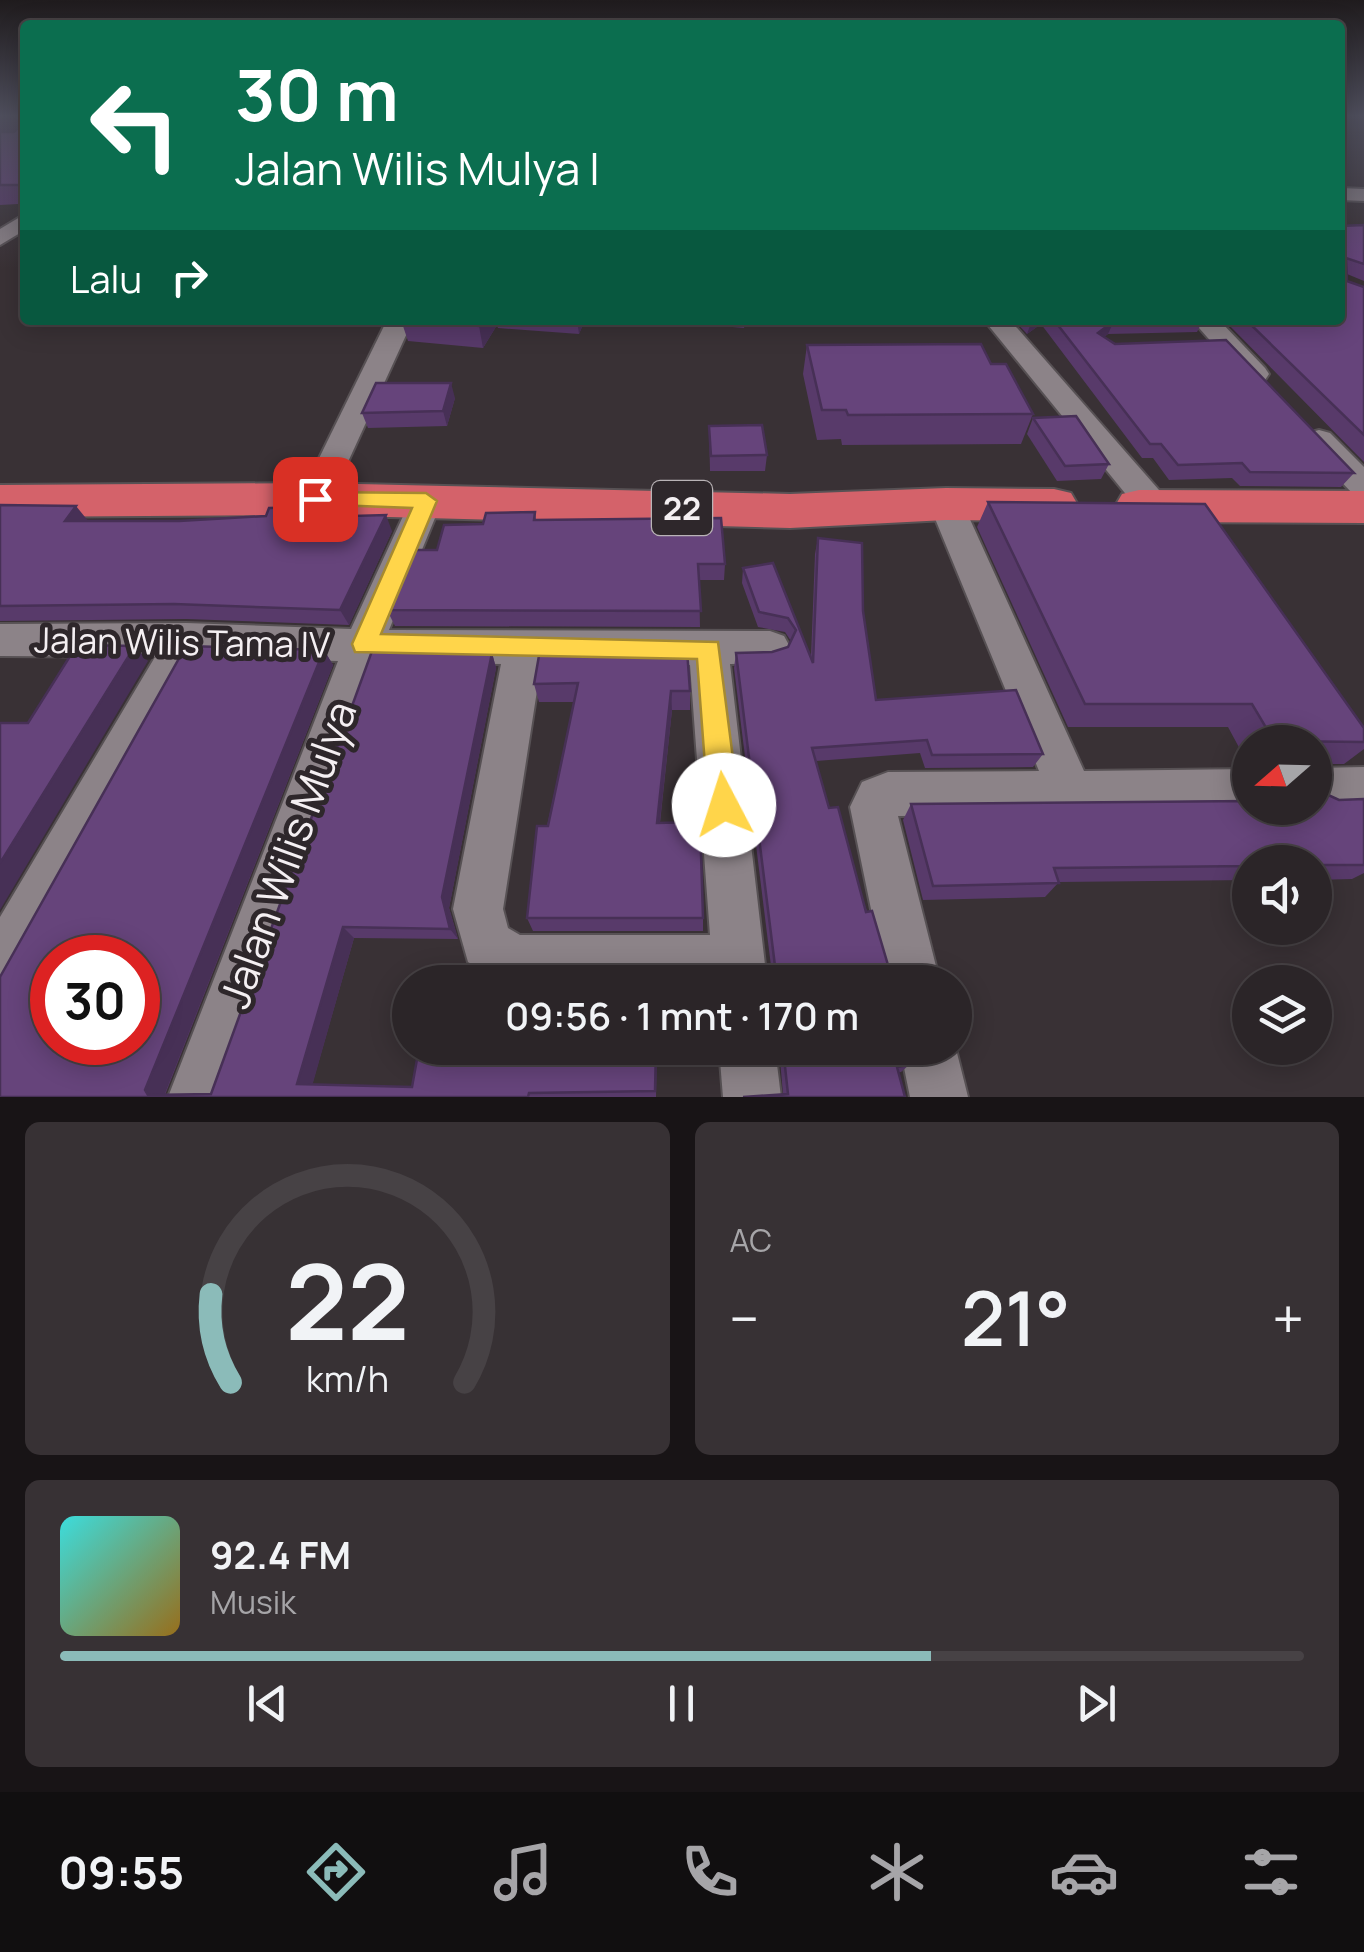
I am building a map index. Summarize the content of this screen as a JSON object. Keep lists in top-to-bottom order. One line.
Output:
{"streets":{"highway":["22"],"street":["Jalan Wilis Tama IV","Jalan Wilis Mulya"]},"crossings":[["22","Jalan Wilis Mulya"],["Jalan Wilis Tama IV","Jalan Wilis Mulya"]],"north":"left","page":{"turn":["30 m","Jalan Wilis Mulya I"],"then":"Lalu","limit":"30","trip":"09:56 · 1 mnt · 170 m","tile":"AC","heat":["−","21°","+"],"song":["92.4 FM","Musik"],"tabs":"09:55","gauge":["22","km/h"]}}
